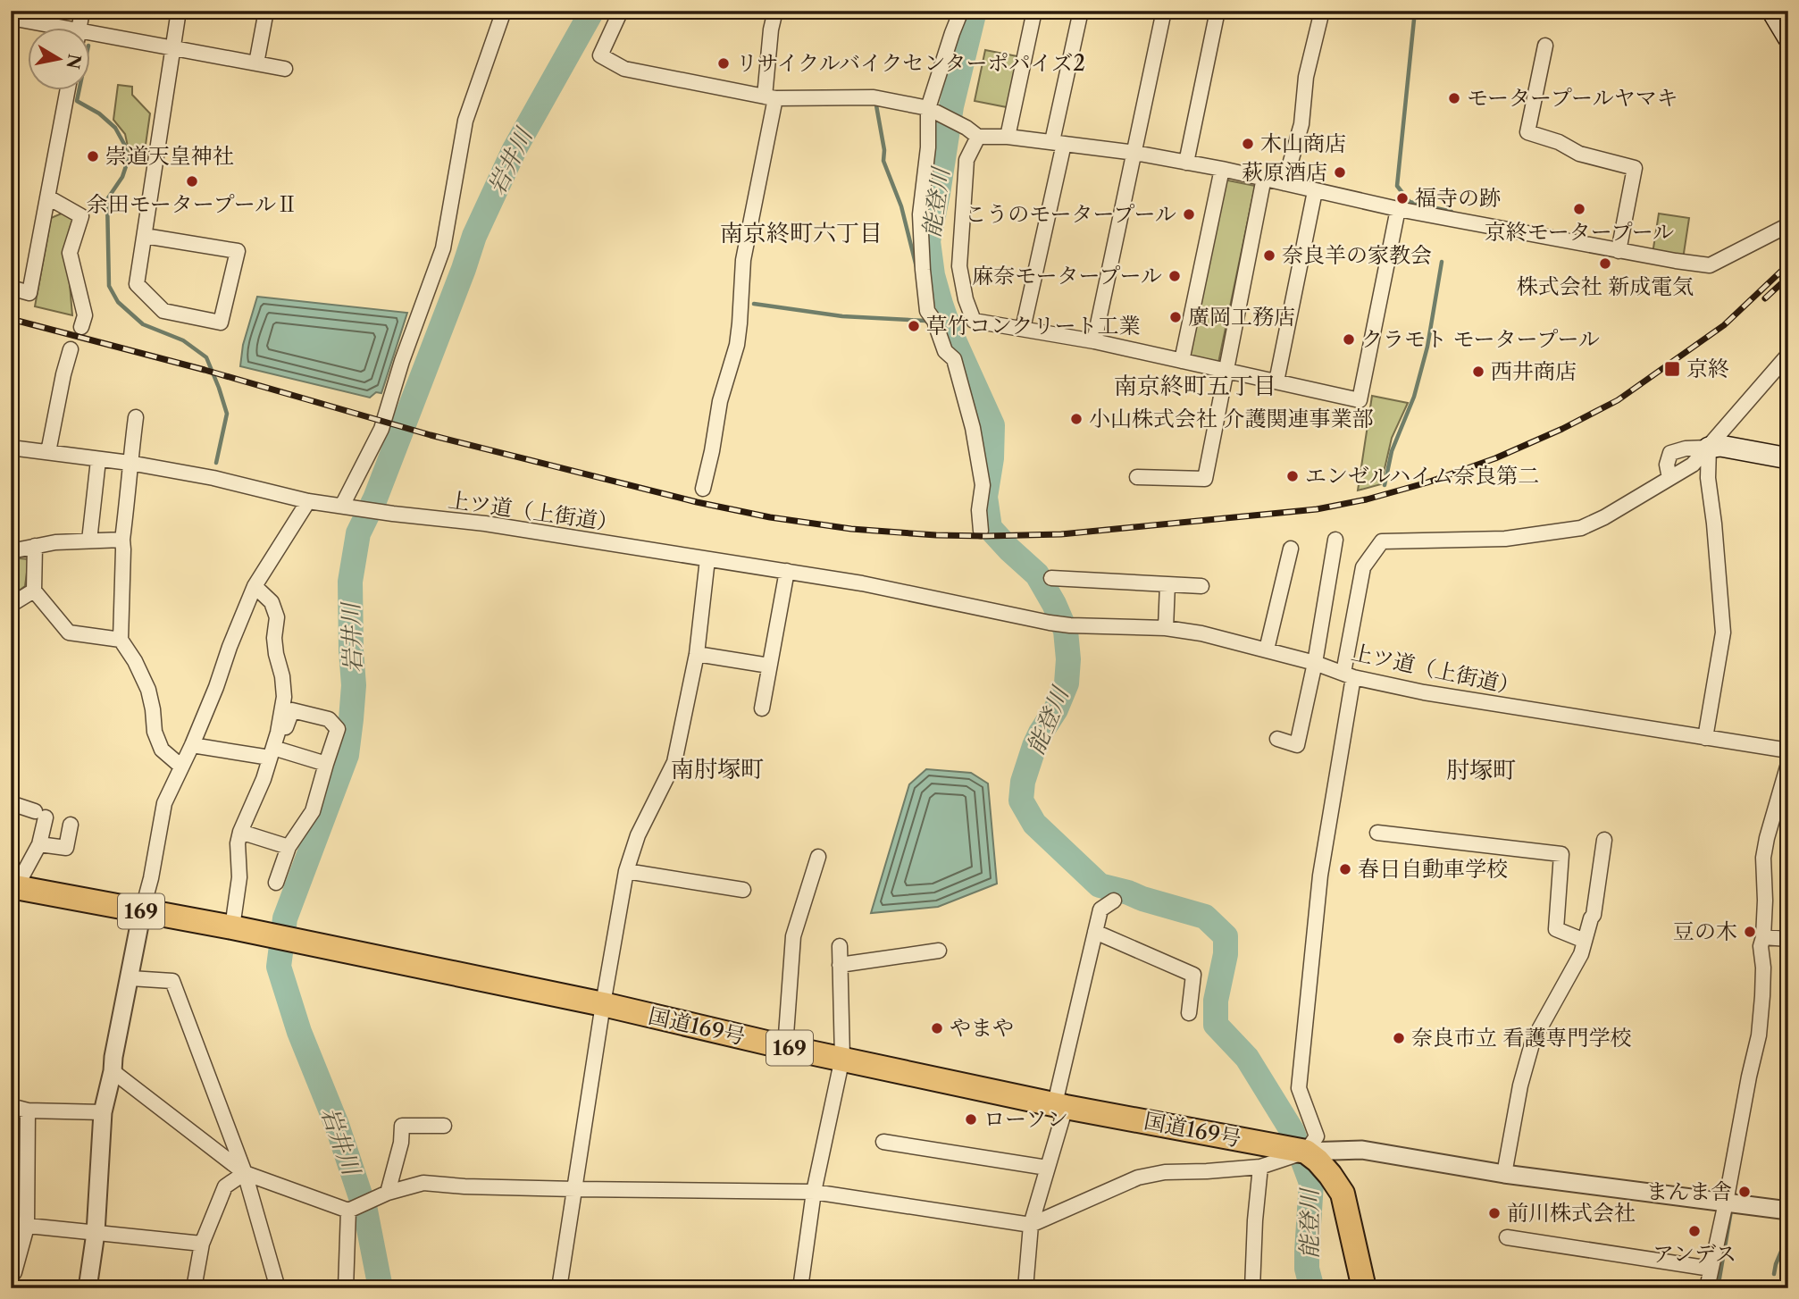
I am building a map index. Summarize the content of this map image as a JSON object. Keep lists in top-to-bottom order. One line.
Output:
{"streets":{"highway":["169","国道169号"],"street":["上ツ道（上街道）"]},"districts":["南京終町六丁目","南京終町五丁目","南肘塚町","肘塚町"],"water":["岩井川","能登川"],"places":{"other":["リサイクルバイクセンターポパイズ2","モータープールヤマキ","木山商店","崇道天皇神社","萩原酒店","余田モータープールⅡ","福寺の跡","京終モータープール","こうのモータープール","奈良羊の家教会","株式会社 新成電気","麻奈モータープール","廣岡工務店","草竹コンクリート工業","クラモト モータープール","西井商店","小山株式会社 介護関連事業部","エンゼルハイム奈良第二","春日自動車学校","豆の木","やまや","奈良市立 看護専門学校","ローソン","まんま舎","前川株式会社","アンデス"],"transit":["京終"]},"north":"right"}
